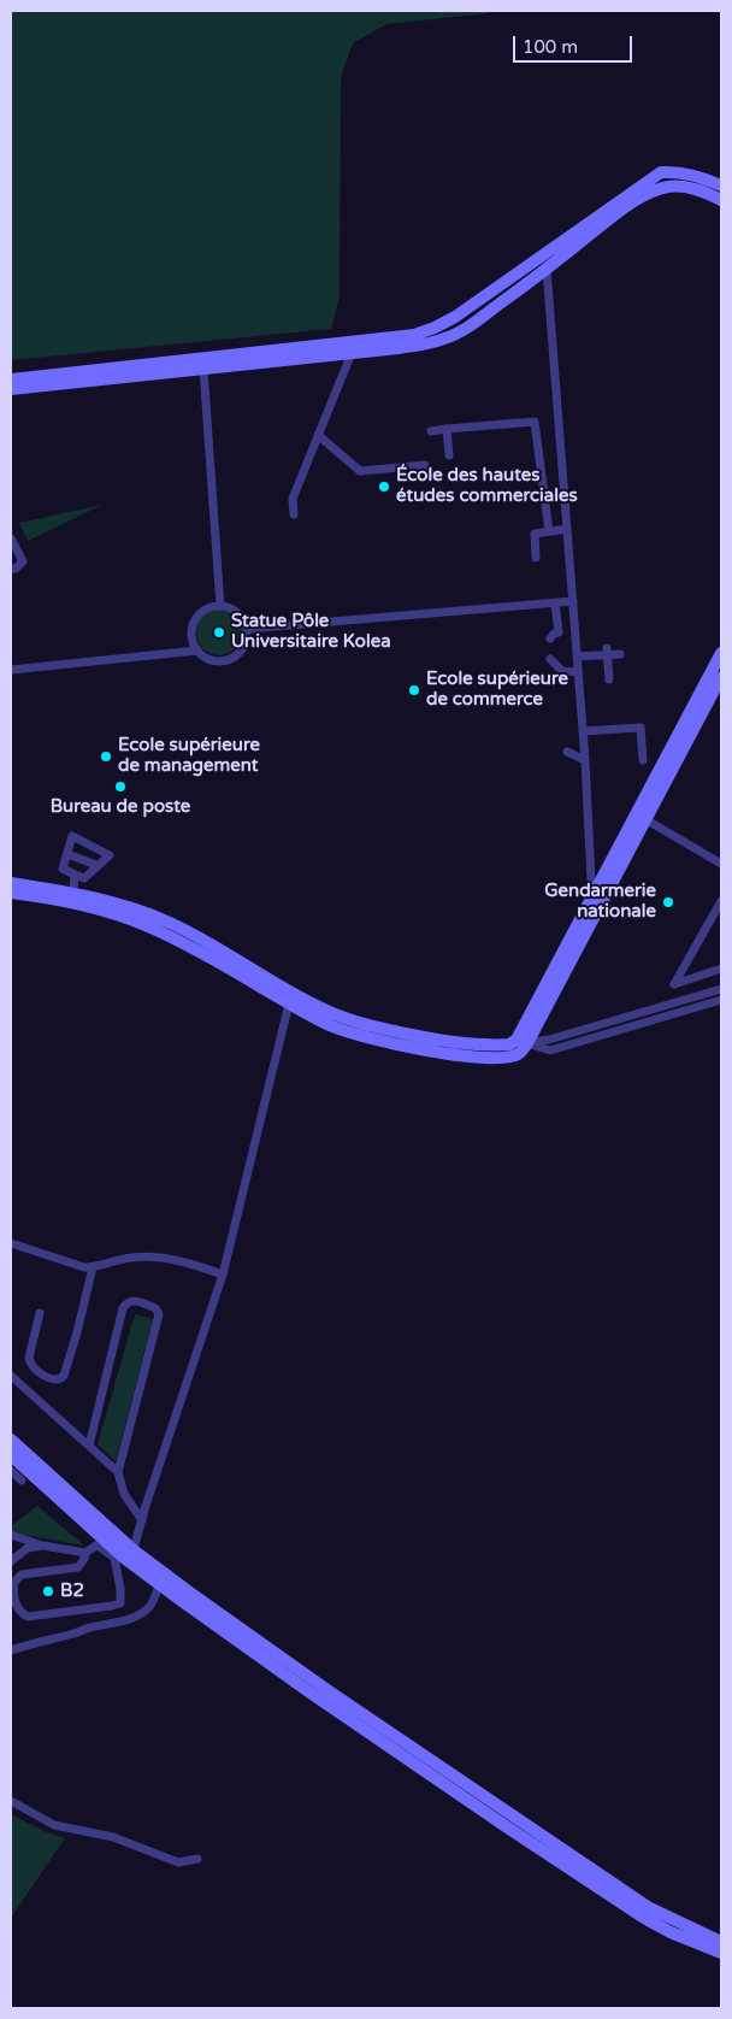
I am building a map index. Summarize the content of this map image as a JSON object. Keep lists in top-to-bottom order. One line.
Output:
{"places":["École des hautes études commerciales","Statue Pôle Universitaire Kolea","Ecole supérieure de commerce","Ecole supérieure de management","Bureau de poste","Gendarmerie nationale","B2"],"scale_bar":"100 m"}
